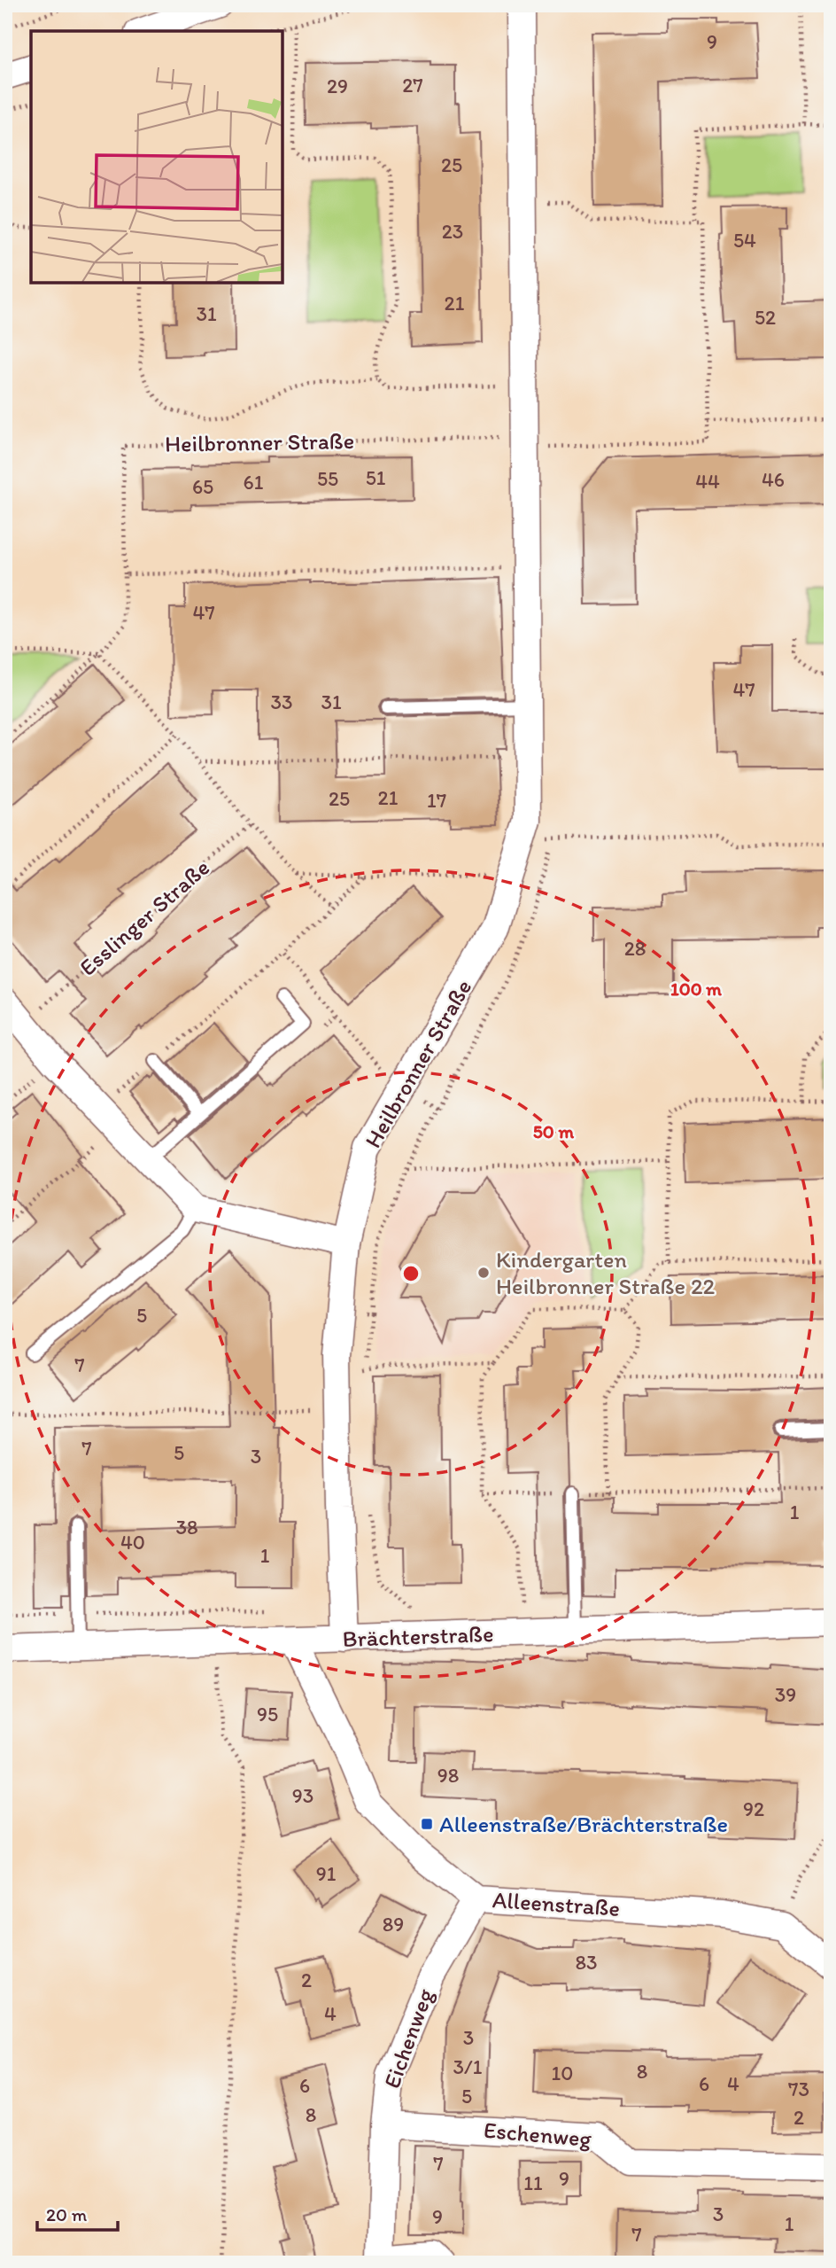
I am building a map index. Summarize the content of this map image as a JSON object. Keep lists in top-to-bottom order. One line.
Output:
{"streets":{"street":["Heilbronner Straße","Brächterstraße","Alleenstraße","Eichenweg","Eschenweg"],"path":["Esslinger Straße"]},"crossings":[["Heilbronner Straße","Brächterstraße"],["Brächterstraße","Alleenstraße"],["Alleenstraße","Eichenweg"],["Eichenweg","Eschenweg"]],"places":{"other":["Kindergarten Heilbronner Straße 22"],"transit":["Alleenstraße/Brächterstraße"]},"house_numbers":["9","27","29","25","23","54","21","31","52","51","55","46","44","61","65","47","47","33","31","21","25","17","28","5","7","7","5","3","1","38","40","1","39","95","98","93","92","91","89","83","2","4","3","3/1","8","10","6","4","6","73","5","8","2","7","9","11","3","9","1","7"],"scale_bar":"20 m","rings":["100 m","50 m"]}
